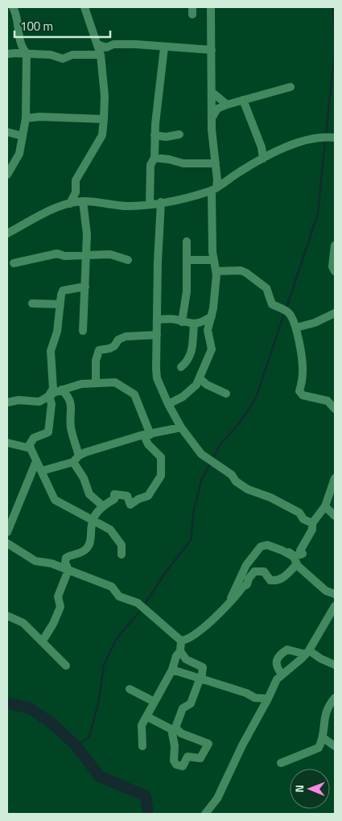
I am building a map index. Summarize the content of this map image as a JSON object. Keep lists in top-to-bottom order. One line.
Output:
{"scale_bar":"100 m","north":"left"}
